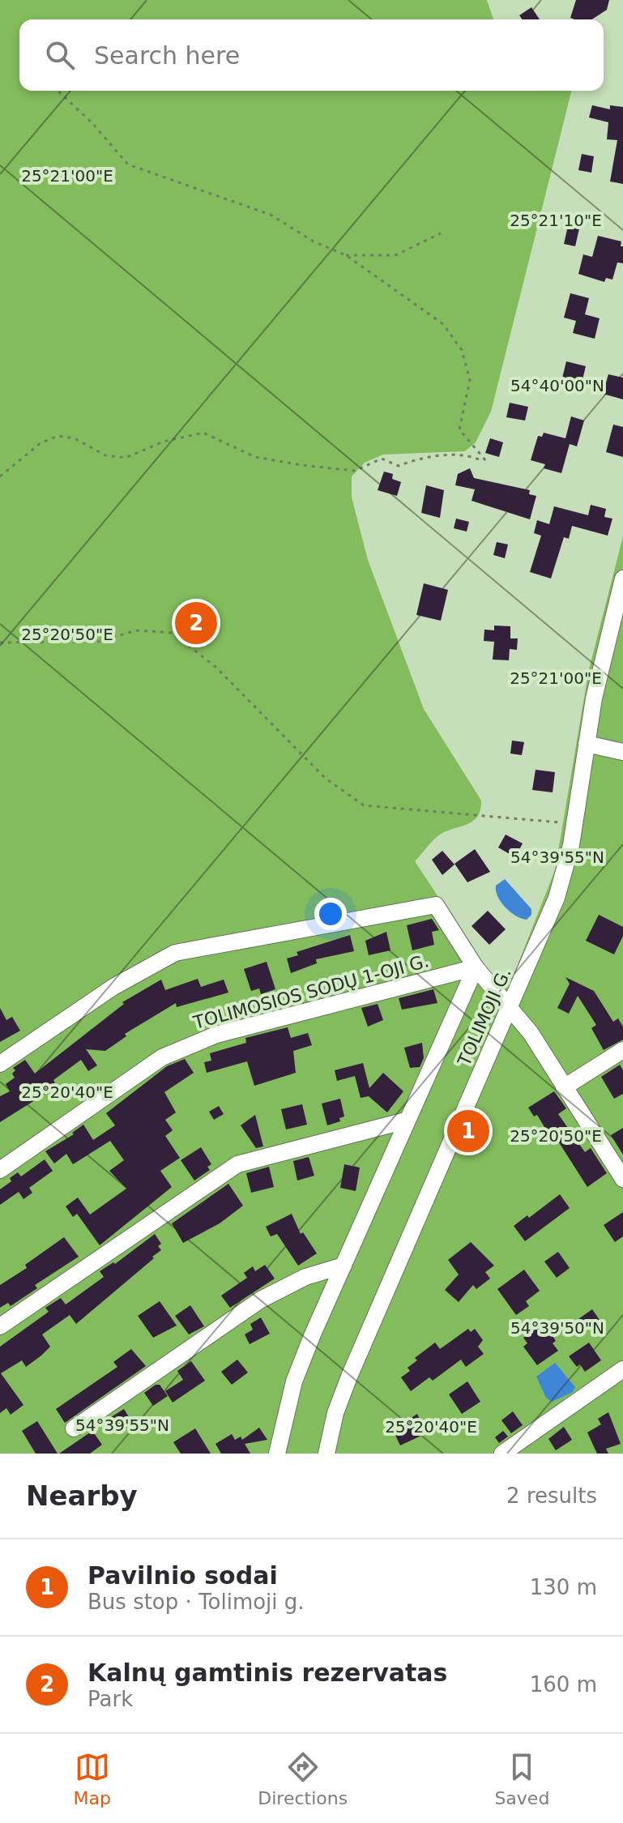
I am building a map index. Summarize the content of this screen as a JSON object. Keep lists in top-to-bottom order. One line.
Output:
{"streets":{"street":["TOLIMOSIOS SODŲ 1-OJI G.","TOLIMOJI G."]},"page":{"search":"Search here","pins":["2","1"],"heading":["Nearby","2 results"],"list":[{"mark":"1","name":"Pavilnio sodai","note":"Bus stop · Tolimoji g.","value":"130 m"},{"mark":"2","name":"Kalnų gamtinis rezervatas","note":"Park","value":"160 m"}],"nav":["Map","Directions","Saved"]},"coordinates":["25°21'00\"E","25°21'10\"E","54°40'00\"N","25°20'50\"E","54°39'55\"N","25°20'40\"E","54°39'50\"N"]}
